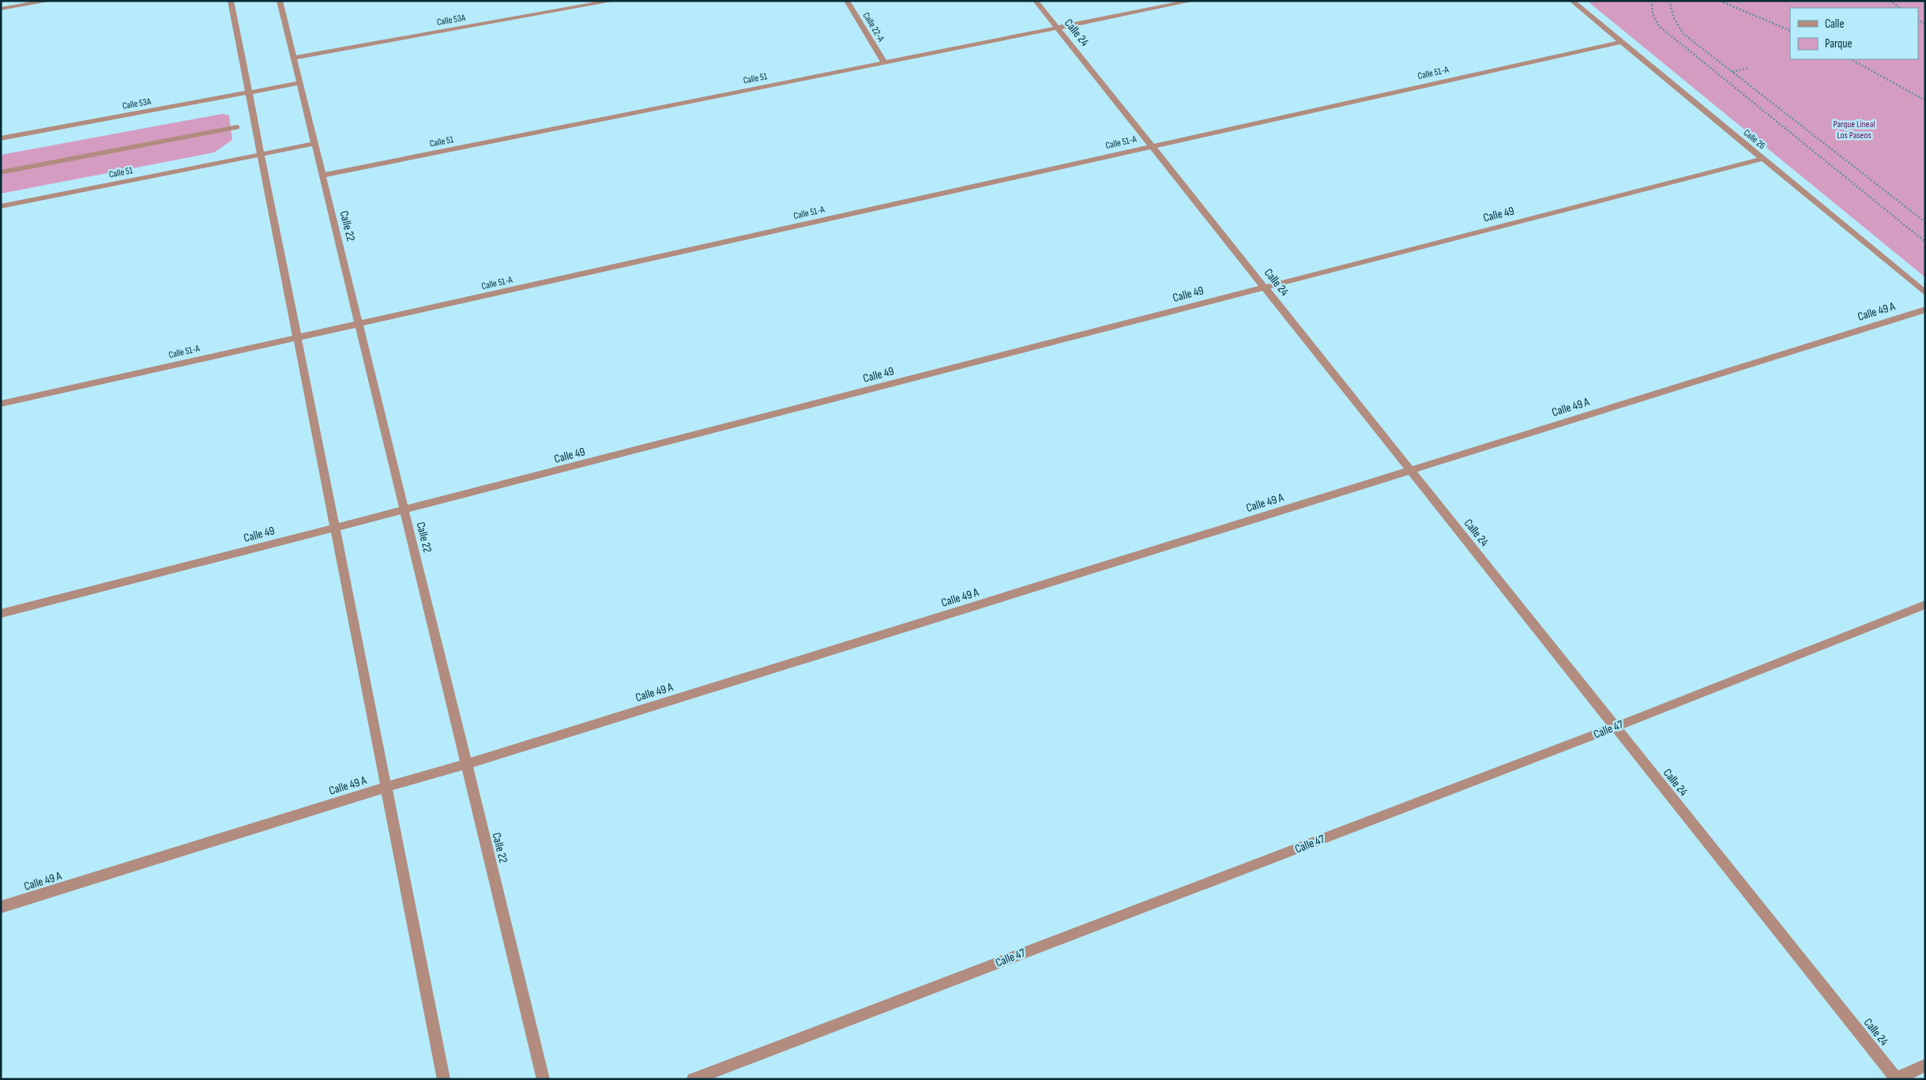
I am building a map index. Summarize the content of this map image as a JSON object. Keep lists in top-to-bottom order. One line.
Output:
{"streets":{"street":["Calle 53A","Calle 22-A","Calle 24","Calle 51-A","Calle 51","Calle 26","Calle 49","Calle 22","Calle 49 A","Calle 47"]},"crossings":[["Calle 53A","Calle 22"],["Calle 22-A","Calle 51"],["Calle 24","Calle 51-A"],["Calle 24","Calle 51"],["Calle 24","Calle 49"],["Calle 24","Calle 49 A"],["Calle 24","Calle 47"],["Calle 51-A","Calle 26"],["Calle 51-A","Calle 22"],["Calle 51","Calle 22"],["Calle 26","Calle 49"],["Calle 49","Calle 22"],["Calle 22","Calle 49 A"]],"parks":["Parque Lineal Los Paseos"],"legend":["Calle","Parque"]}
